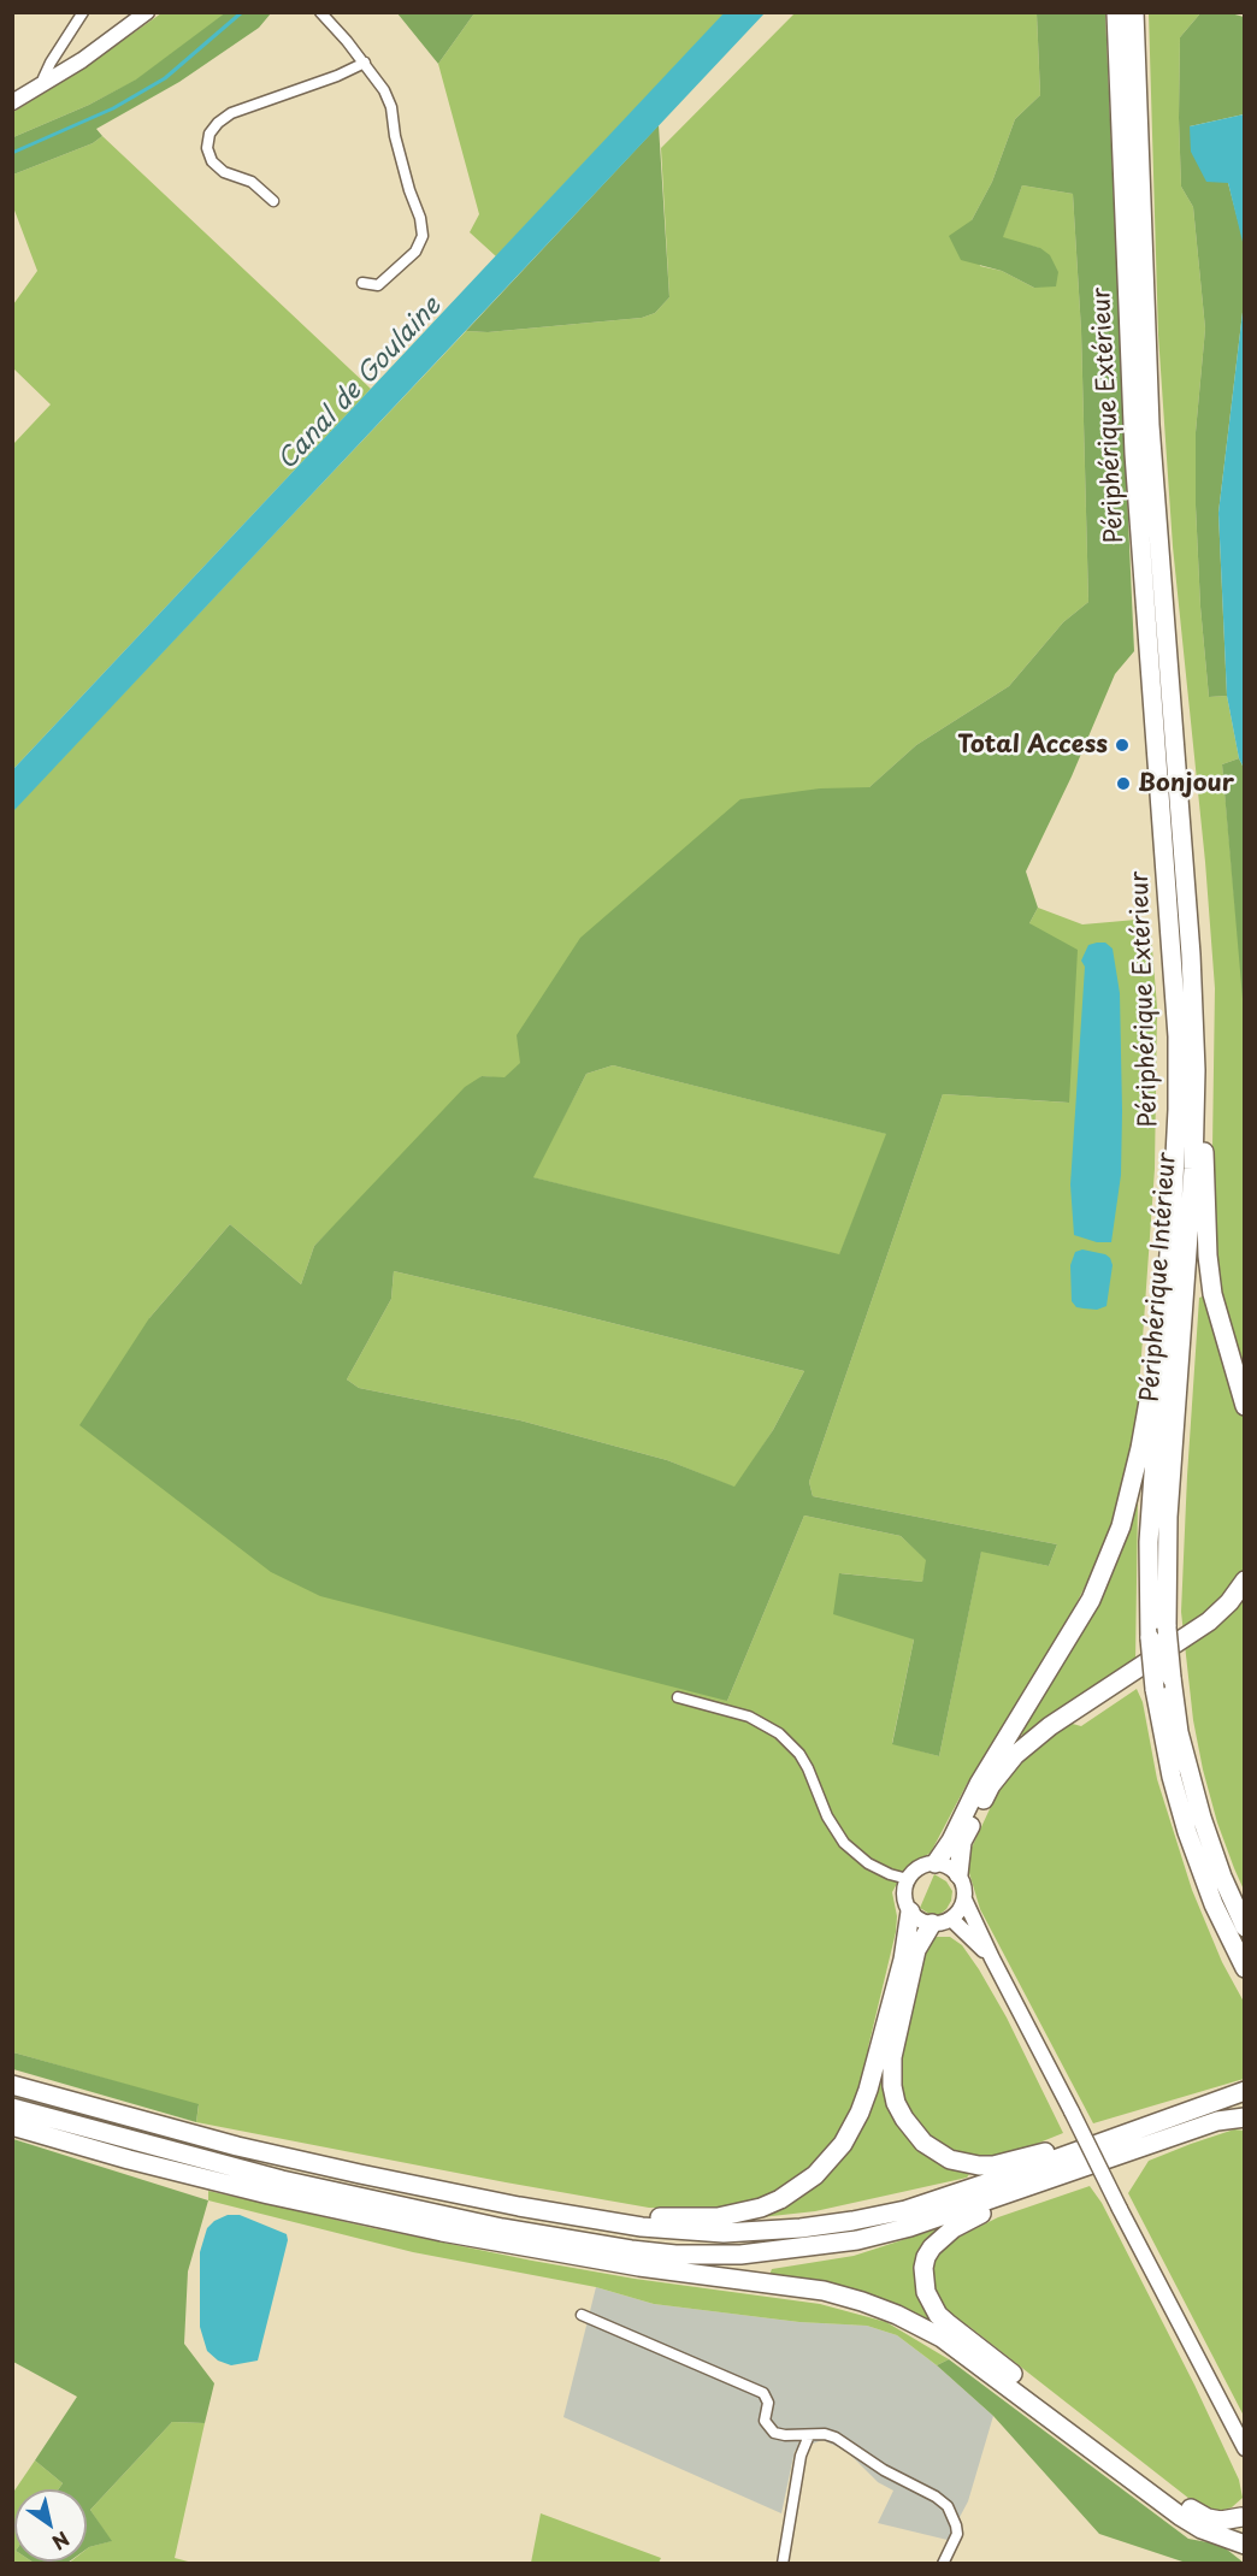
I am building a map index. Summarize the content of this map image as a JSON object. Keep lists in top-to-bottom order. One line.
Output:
{"streets":{"highway":["Périphérique Extérieur","Périphérique Intérieur"]},"water":["Canal de Goulaine"],"places":["Total Access","Bonjour"],"north":"bottom right"}
